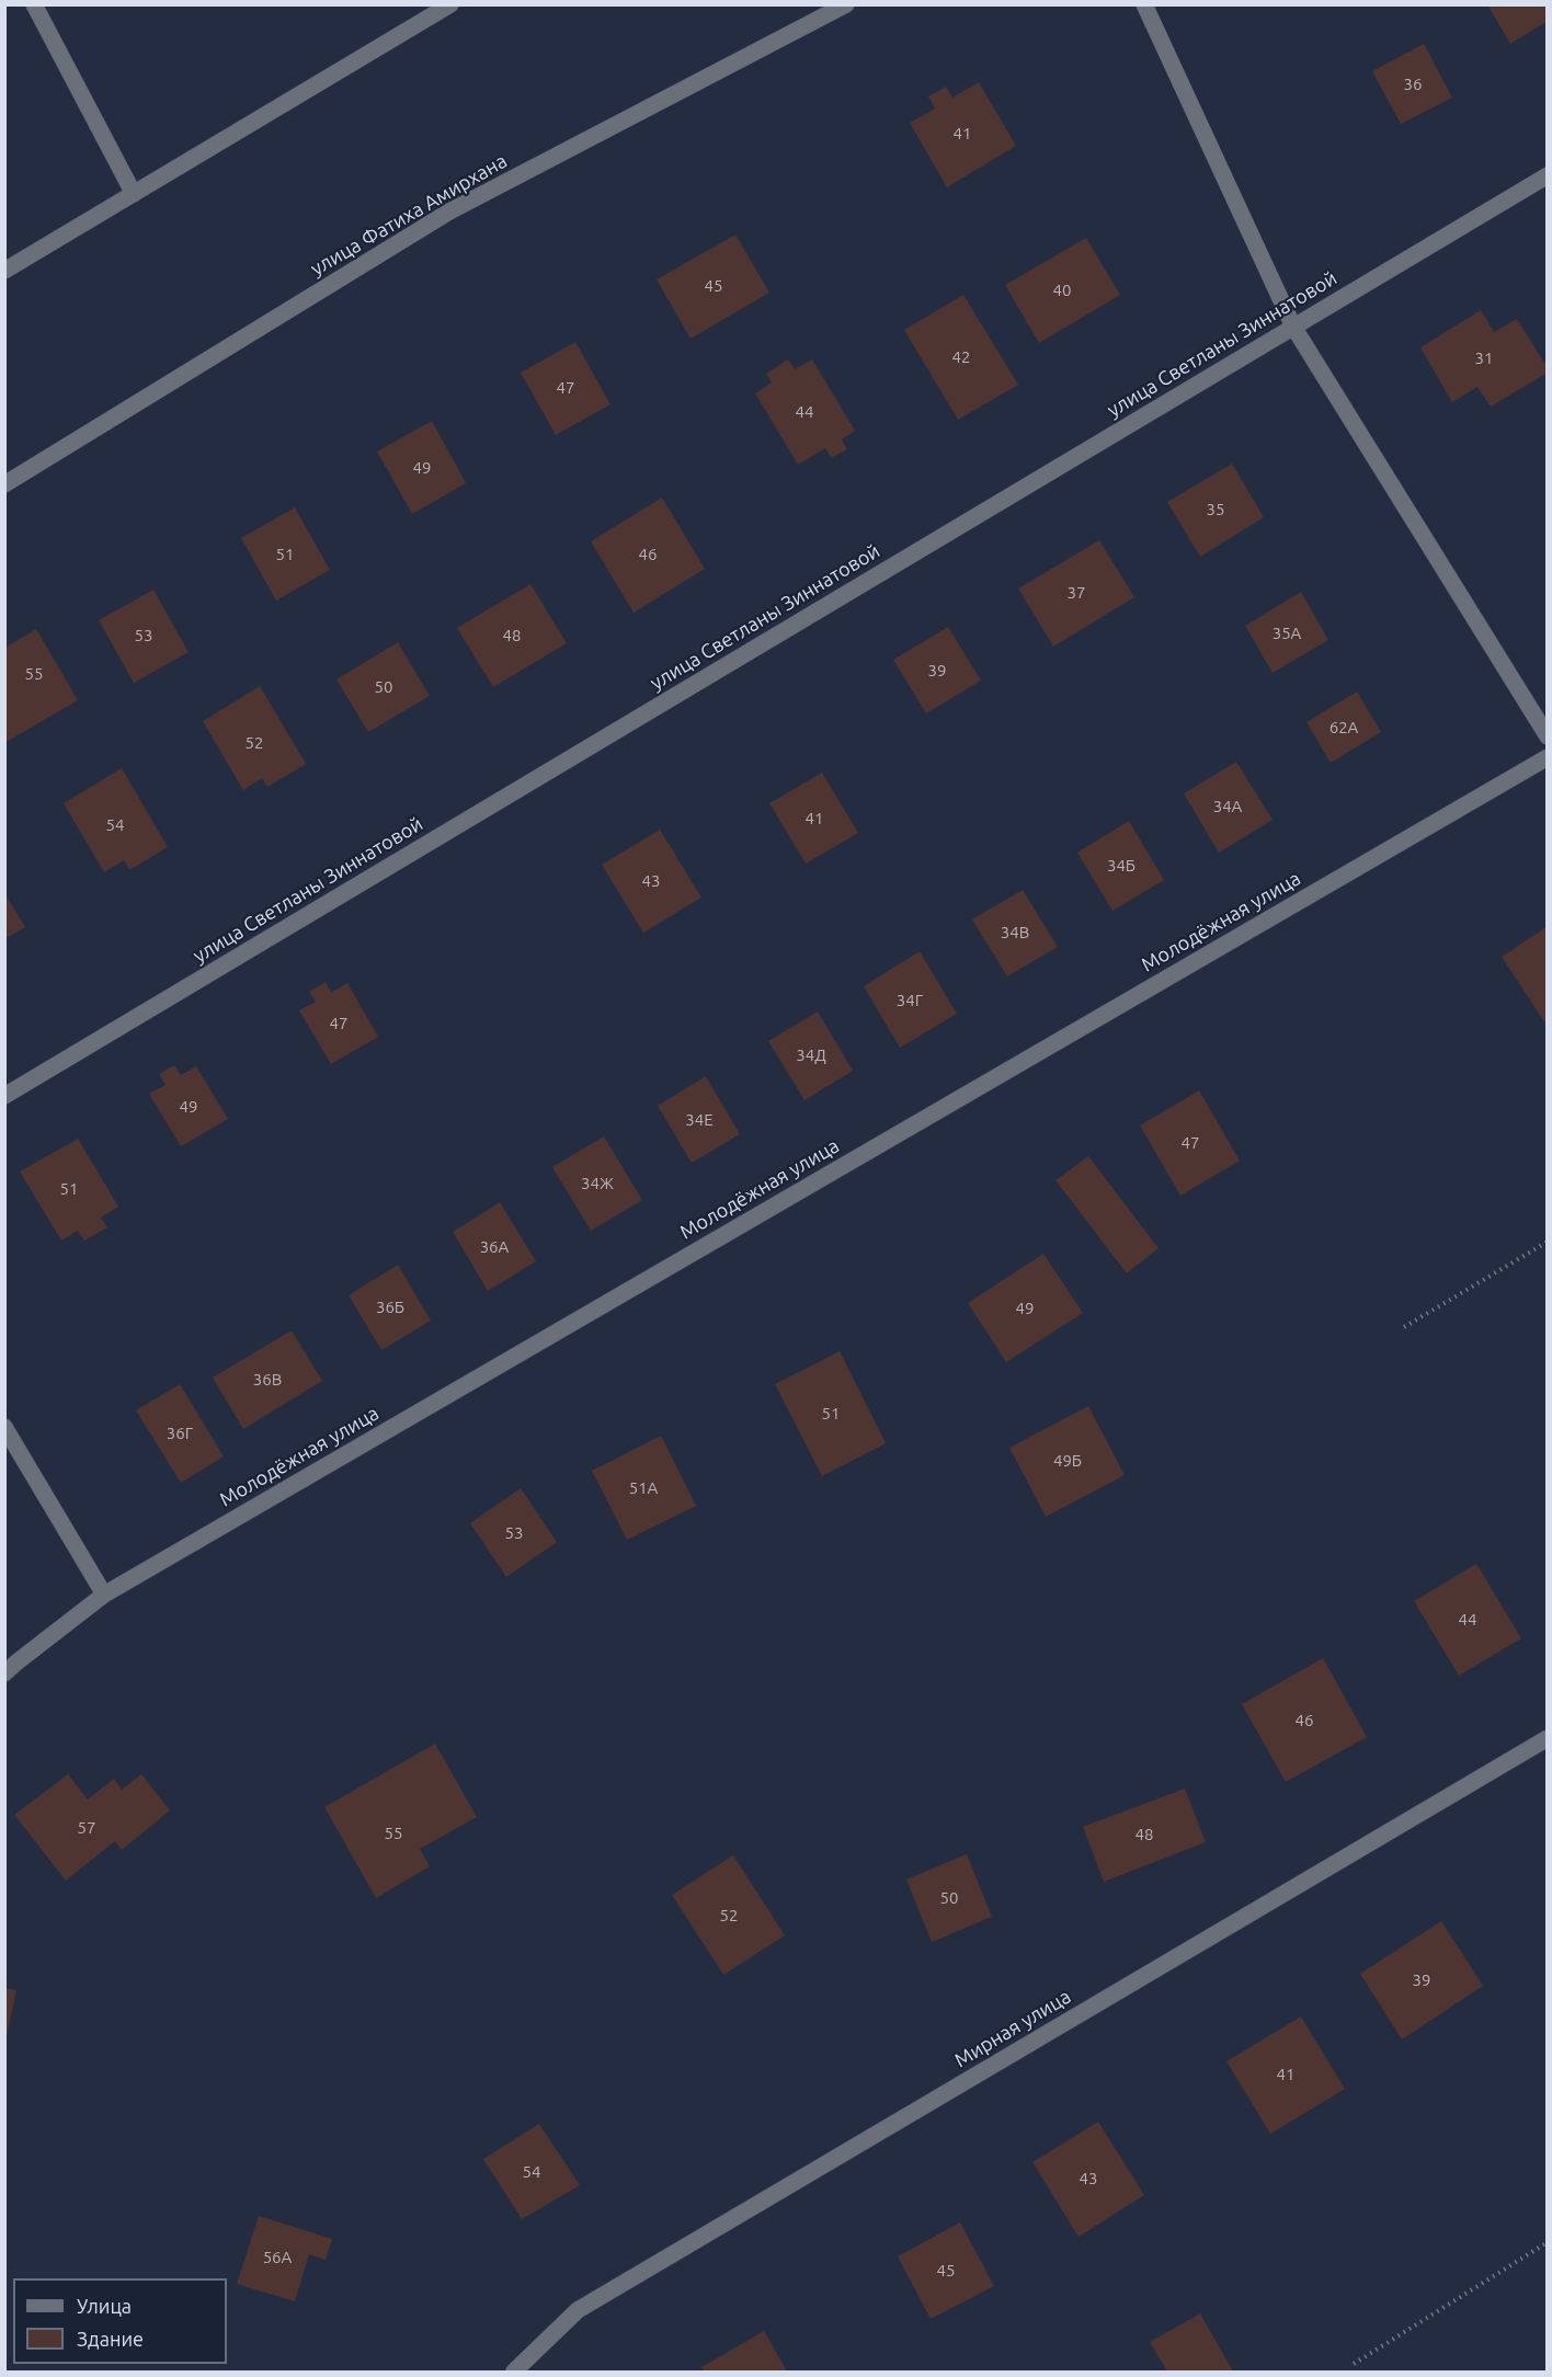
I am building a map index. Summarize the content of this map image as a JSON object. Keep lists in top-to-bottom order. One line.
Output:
{"streets":{"street":["улица Фатиха Амирхана","улица Светланы Зиннатовой","Молодёжная улица","Мирная улица"]},"house_numbers":["36","41","45","40","42","31","47","44","49","35","51","46","37","35А","53","48","39","55","50","62А","52","34А","41","54","34Б","43","34В","34Г","47","34Д","49","34Е","47","34Ж","51","36А","36Б","49","36В","51","36Г","49Б","51А","53","44","46","57","55","48","50","52","39","41","54","43","56A","45"],"legend":["Улица","Здание"]}
